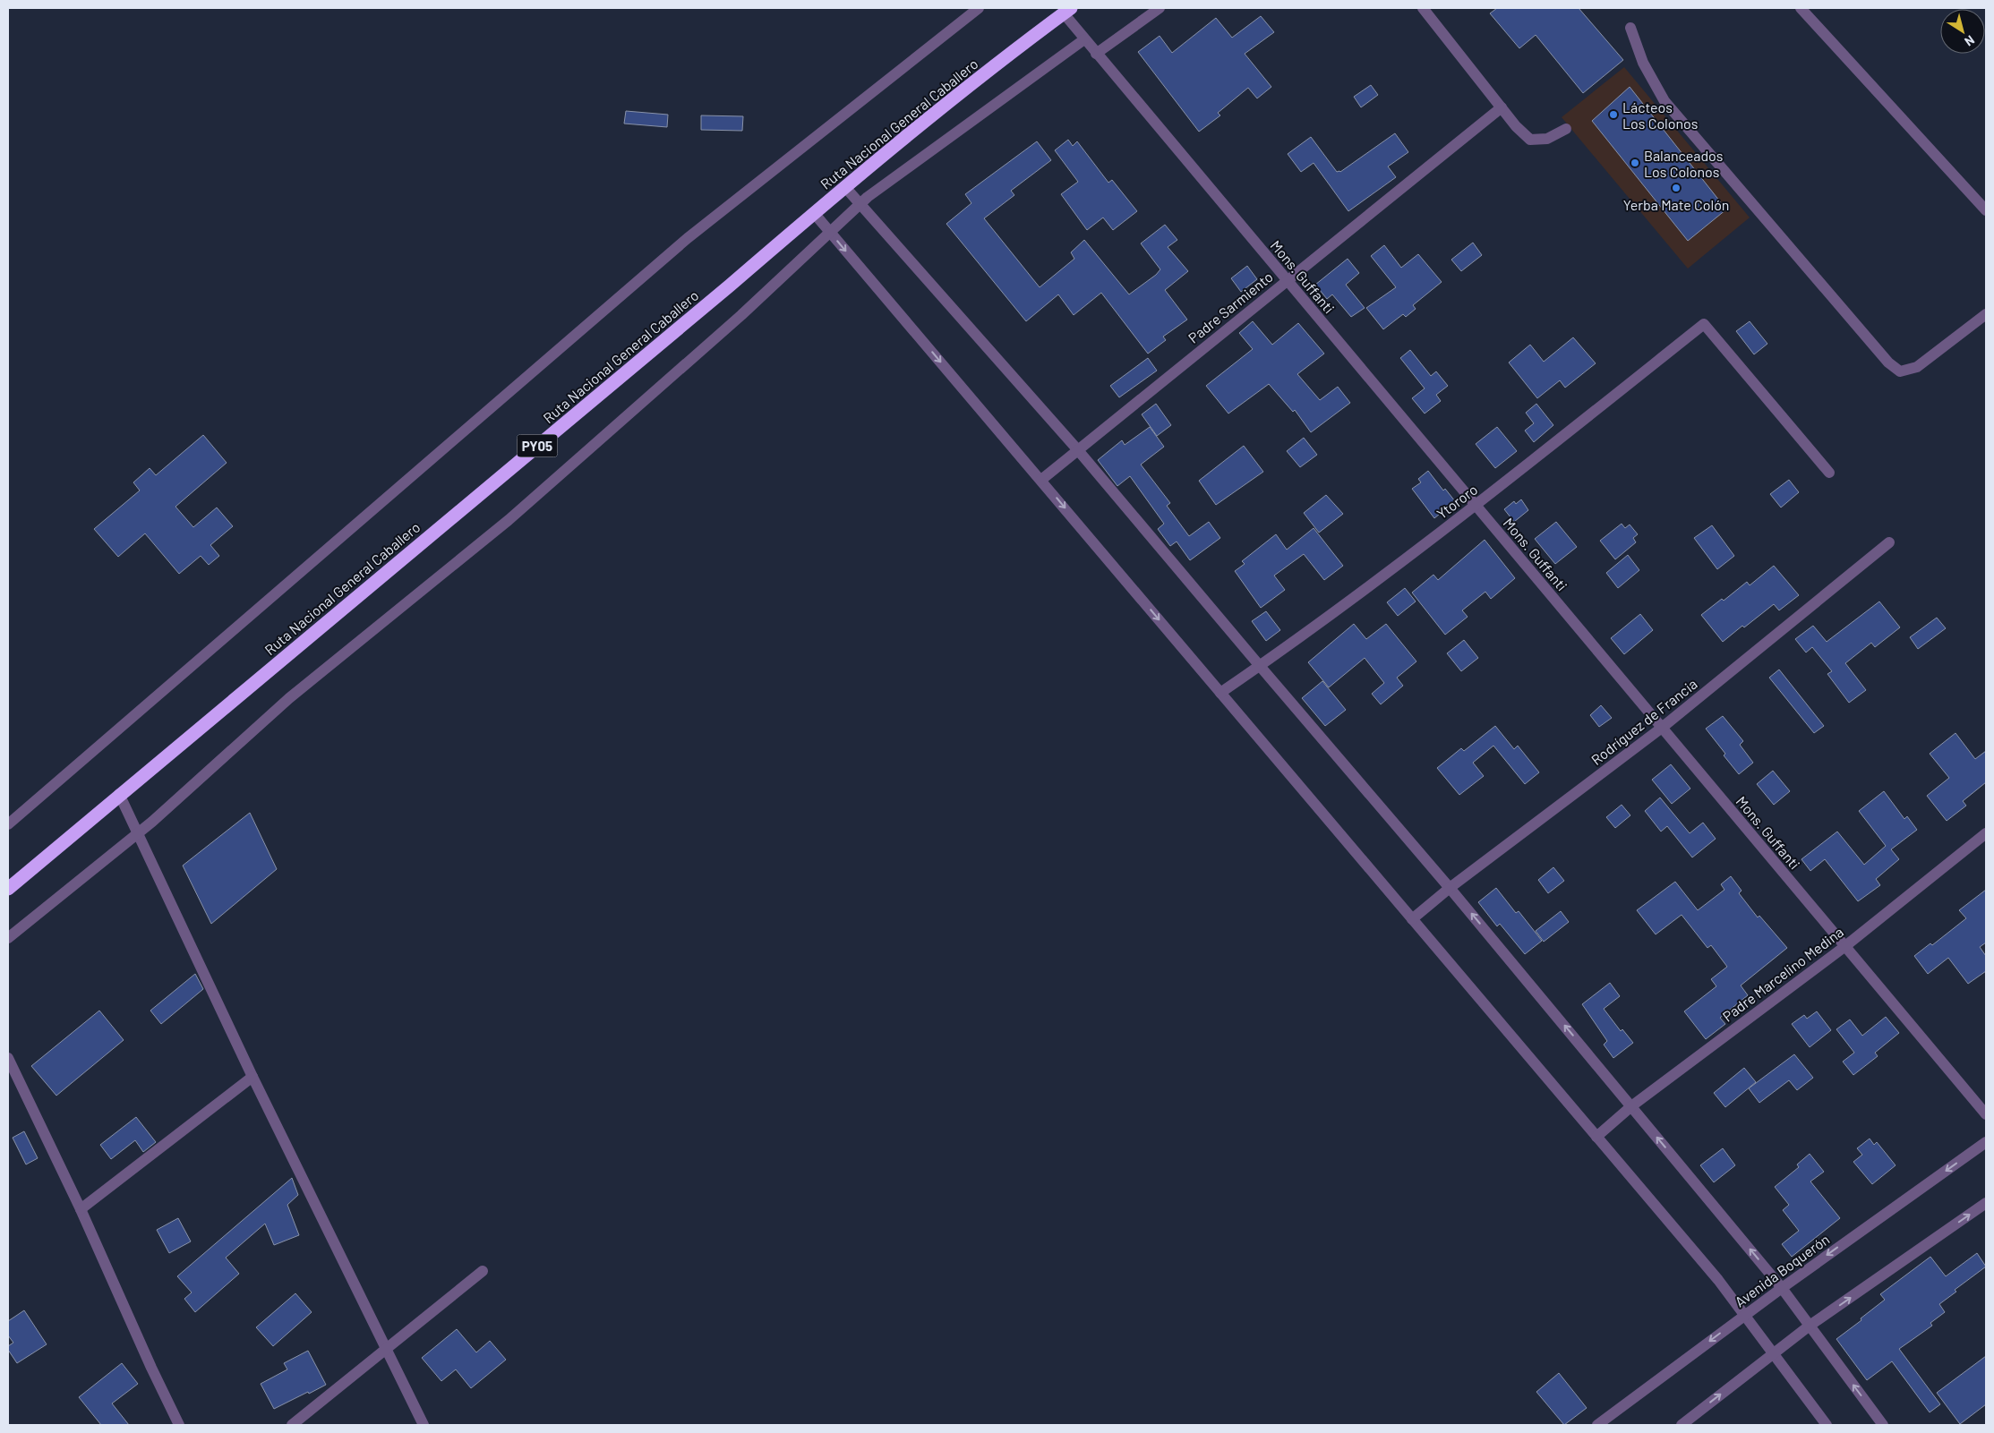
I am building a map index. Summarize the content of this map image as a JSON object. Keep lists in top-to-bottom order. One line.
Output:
{"streets":{"highway":["Ruta Nacional General Caballero","PY05"],"street":["Mons. Guffanti","Padre Sarmiento","Ytororo","Rodríguez de Francia","Padre Marcelino Medina","Avenida Boquerón"]},"crossings":[["Ruta Nacional General Caballero","Mons. Guffanti"],["Mons. Guffanti","Padre Sarmiento"],["Mons. Guffanti","Ytororo"],["Mons. Guffanti","Rodríguez de Francia"],["Mons. Guffanti","Padre Marcelino Medina"]],"places":["Lácteos Los Colonos","Balanceados Los Colonos","Yerba Mate Colón"],"north":"bottom right"}
